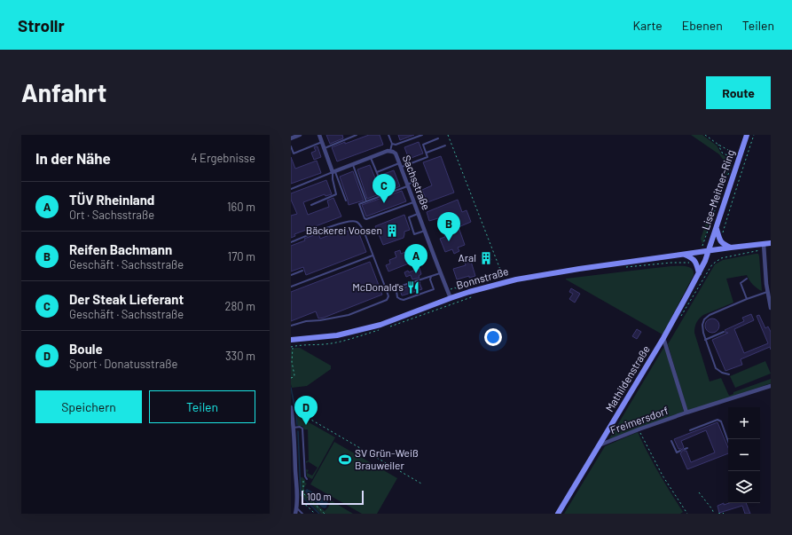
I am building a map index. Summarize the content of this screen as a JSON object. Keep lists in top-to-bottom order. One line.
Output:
{"streets":{"main road":["Lise-Meitner-Ring","Bonnstraße","Mathildenstraße"],"street":["Sachsstraße","Freimersdorf"]},"crossings":[["Sachsstraße","Bonnstraße"],["Lise-Meitner-Ring","Bonnstraße"],["Lise-Meitner-Ring","Mathildenstraße"],["Bonnstraße","Mathildenstraße"],["Mathildenstraße","Freimersdorf"]],"places":{"building":["Bäckerei Voosen","Aral"],"restaurant":["McDonald's"],"sports":["SV Grün-Weiß Brauweiler"]},"scale_bar":"100 m","page":{"header":"Strollr","nav":["Karte","Ebenen","Teilen"],"buttons":["Route",["Speichern","Teilen"]],"title":"Anfahrt","heading":["In der Nähe","4 Ergebnisse"],"pins":["C","B","A","D"],"list":[{"mark":"A","name":"TÜV Rheinland","note":"Ort · Sachsstraße","value":"160 m"},{"mark":"B","name":"Reifen Bachmann","note":"Geschäft · Sachsstraße","value":"170 m"},{"mark":"C","name":"Der Steak Lieferant","note":"Geschäft · Sachsstraße","value":"280 m"},{"mark":"D","name":"Boule","note":"Sport · Donatusstraße","value":"330 m"}],"map_buttons":["+","−"],"scale":"100 m"}}
